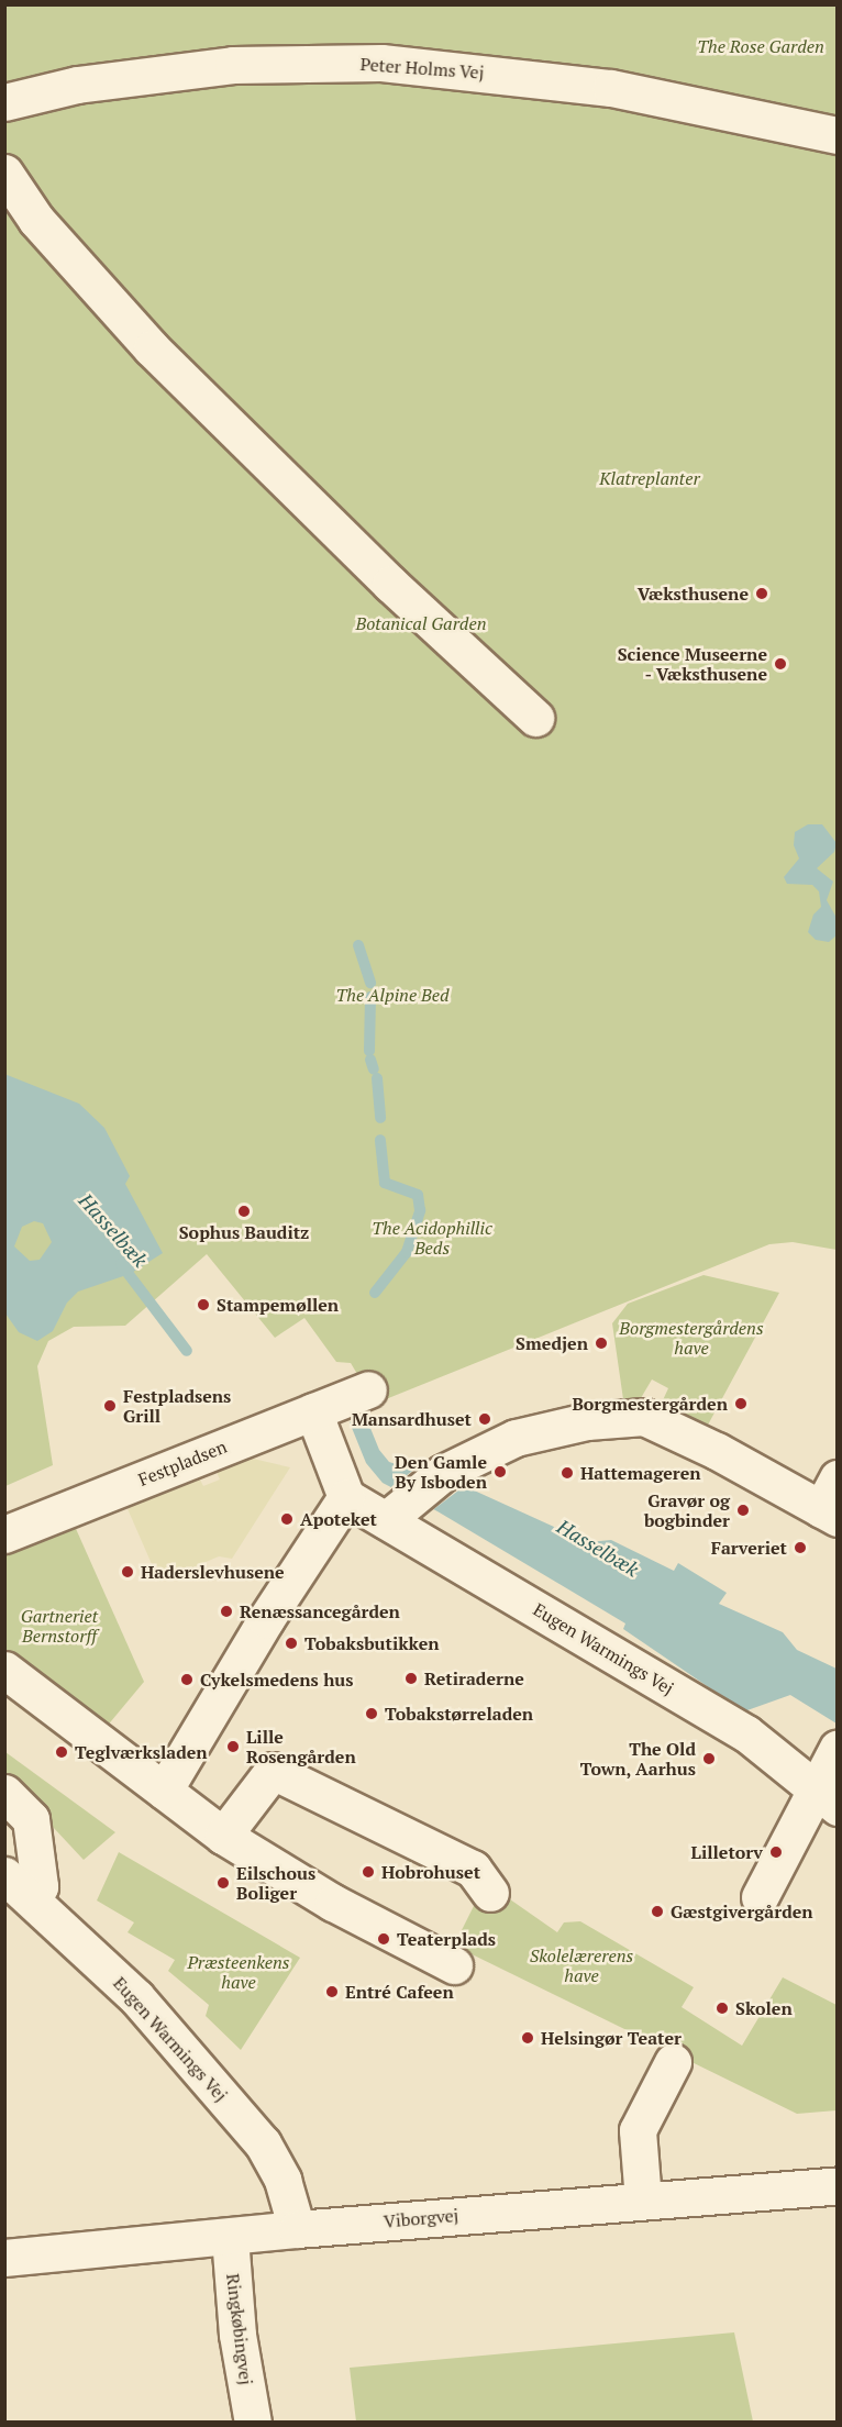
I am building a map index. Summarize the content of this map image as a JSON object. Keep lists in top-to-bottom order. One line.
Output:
{"streets":{"street":["Peter Holms Vej","Festpladsen","Eugen Warmings Vej","Viborgvej","Ringkøbingvej"]},"crossings":[["Eugen Warmings Vej","Viborgvej"],["Viborgvej","Ringkøbingvej"]],"water":["Hasselbæk"],"parks":["The Rose Garden","Klatreplanter","Botanical Garden","The Alpine Bed","The Acidophillic Beds","Borgmestergårdens have","Gartneriet Bernstorff","Skolelærerens have","Præsteenkens have"],"places":["Væksthusene","Science Museerne - Væksthusene","Sophus Bauditz","Stampemøllen","Smedjen","Borgmestergården","Festpladsens Grill","Mansardhuset","Den Gamle By Isboden","Hattemageren","Gravør og bogbinder","Apoteket","Farveriet","Haderslevhusene","Renæssancegården","Tobaksbutikken","Retiraderne","Cykelsmedens hus","Tobakstørreladen","Lille Rosengården","Teglværksladen","The Old Town, Aarhus","Lilletorv","Hobrohuset","Eilschous Boliger","Gæstgivergården","Teaterplads","Entré Cafeen","Skolen","Helsingør Teater"]}
